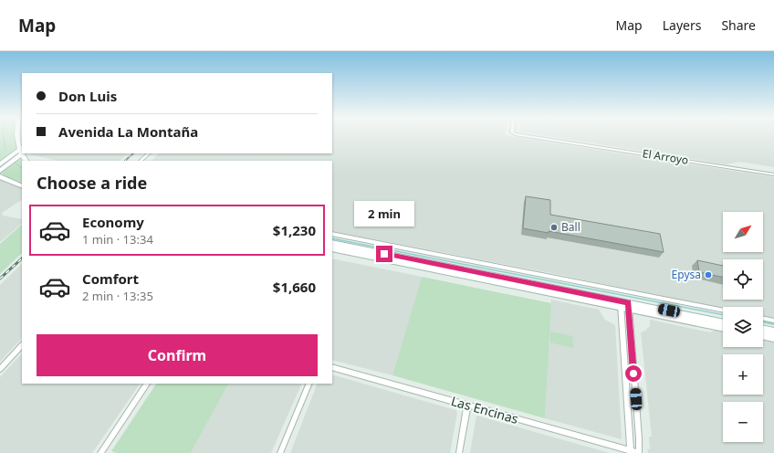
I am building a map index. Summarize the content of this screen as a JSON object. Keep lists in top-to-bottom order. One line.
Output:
{"streets":{"street":["El Arroyo","Las Encinas"]},"places":["Ball","Epysa"],"north":"top right","page":{"header":"Map","nav":["Map","Layers","Share"],"banner":["Don Luis","Avenida La Montaña"],"heading":"Choose a ride","bubble":"2 min","list":[{"name":"Economy","note":"1 min · 13:34","value":"$1,230"},{"name":"Comfort","note":"2 min · 13:35","value":"$1,660"}],"map_buttons":["+","−"],"buttons":"Confirm"}}
